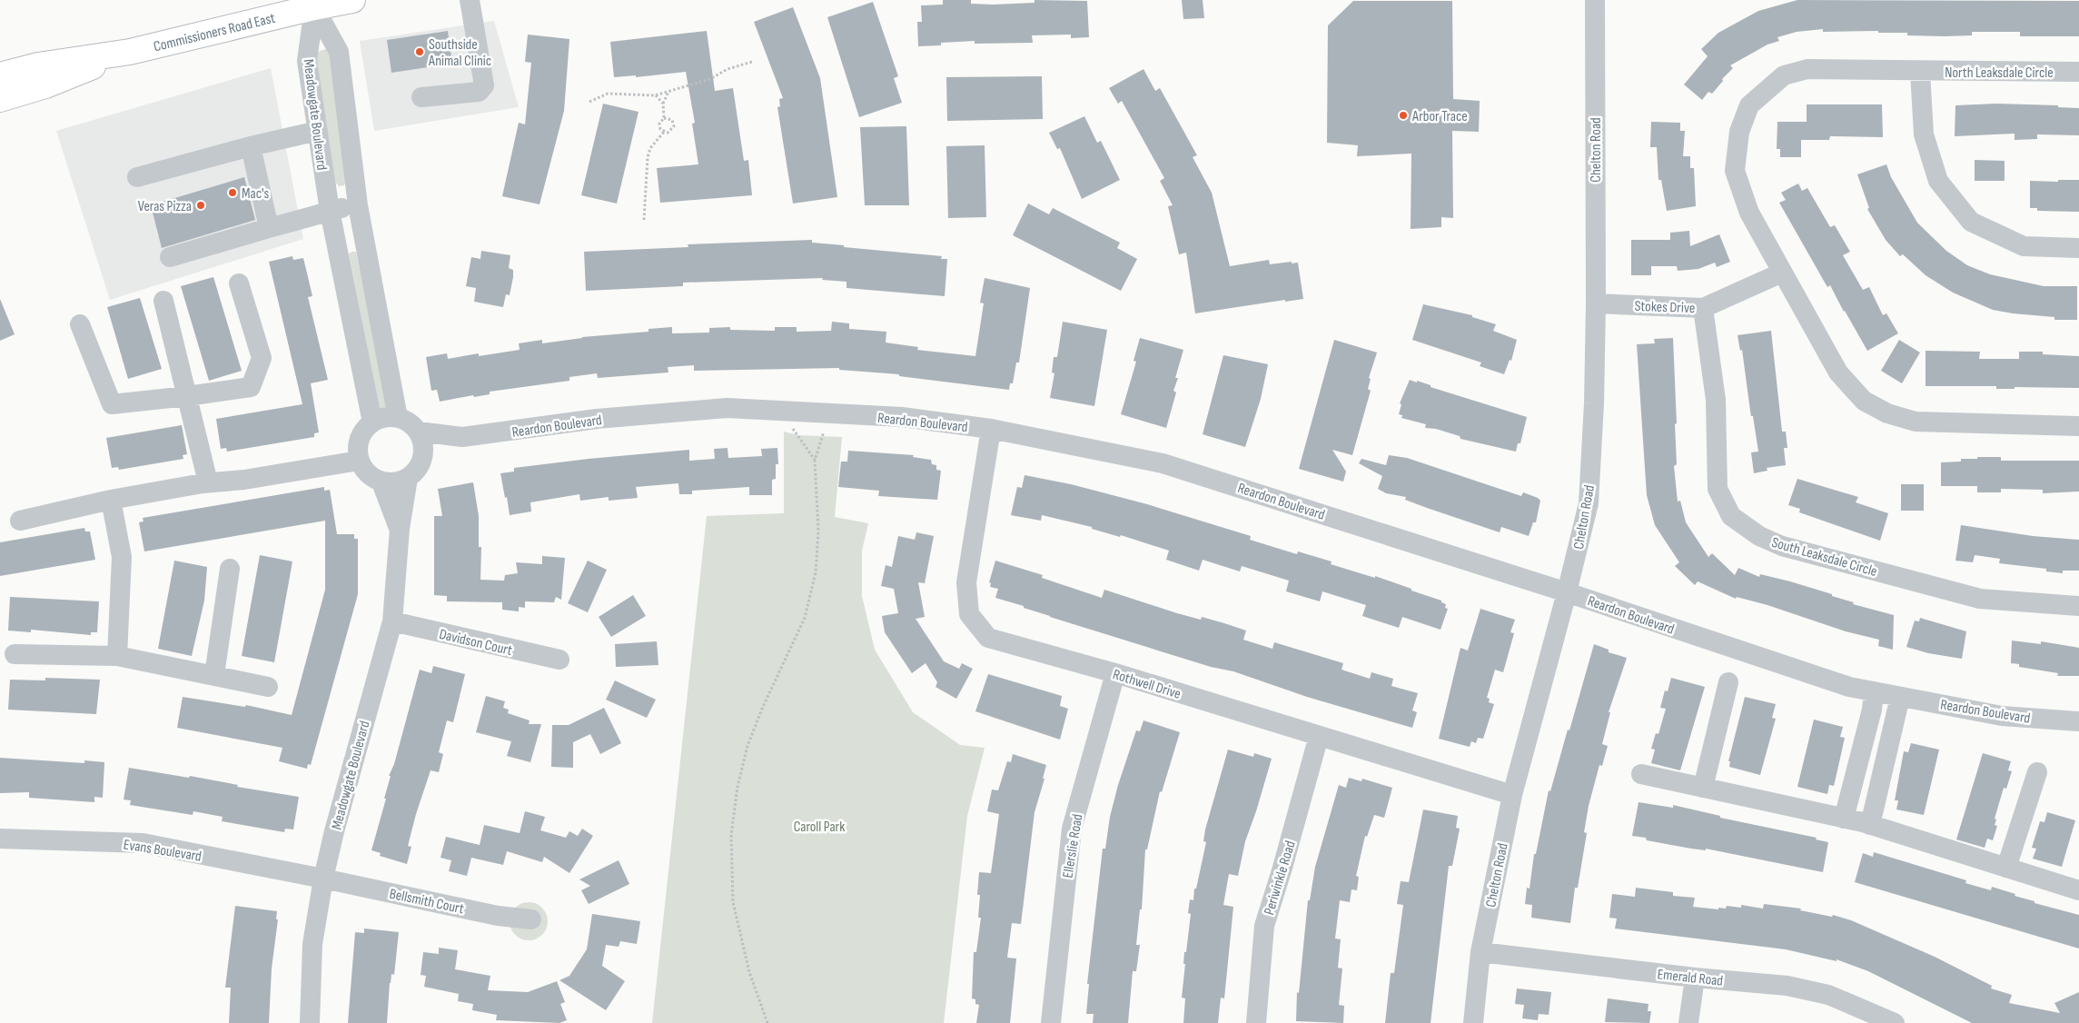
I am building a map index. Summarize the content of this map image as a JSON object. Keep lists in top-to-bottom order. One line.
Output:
{"streets":{"main road":["Commissioners Road East"],"street":["North Leaksdale Circle","Meadowgate Boulevard","Chelton Road","Stokes Drive","Reardon Boulevard","South Leaksdale Circle","Davidson Court","Rothwell Drive","Ellerslie Road","Evans Boulevard","Periwinkle Road","Bellsmith Court","Emerald Road"]},"crossings":[["Commissioners Road East","Meadowgate Boulevard"],["North Leaksdale Circle","Stokes Drive"],["Meadowgate Boulevard","Reardon Boulevard"],["Meadowgate Boulevard","Davidson Court"],["Meadowgate Boulevard","Evans Boulevard"],["Meadowgate Boulevard","Bellsmith Court"],["Chelton Road","Stokes Drive"],["Chelton Road","Reardon Boulevard"],["Chelton Road","Rothwell Drive"],["Chelton Road","Emerald Road"],["Stokes Drive","South Leaksdale Circle"],["Reardon Boulevard","Rothwell Drive"],["Rothwell Drive","Ellerslie Road"],["Rothwell Drive","Periwinkle Road"],["Evans Boulevard","Bellsmith Court"]],"parks":["Caroll Park"],"places":["Southside Animal Clinic","Arbor Trace","Mac's","Veras Pizza"]}
